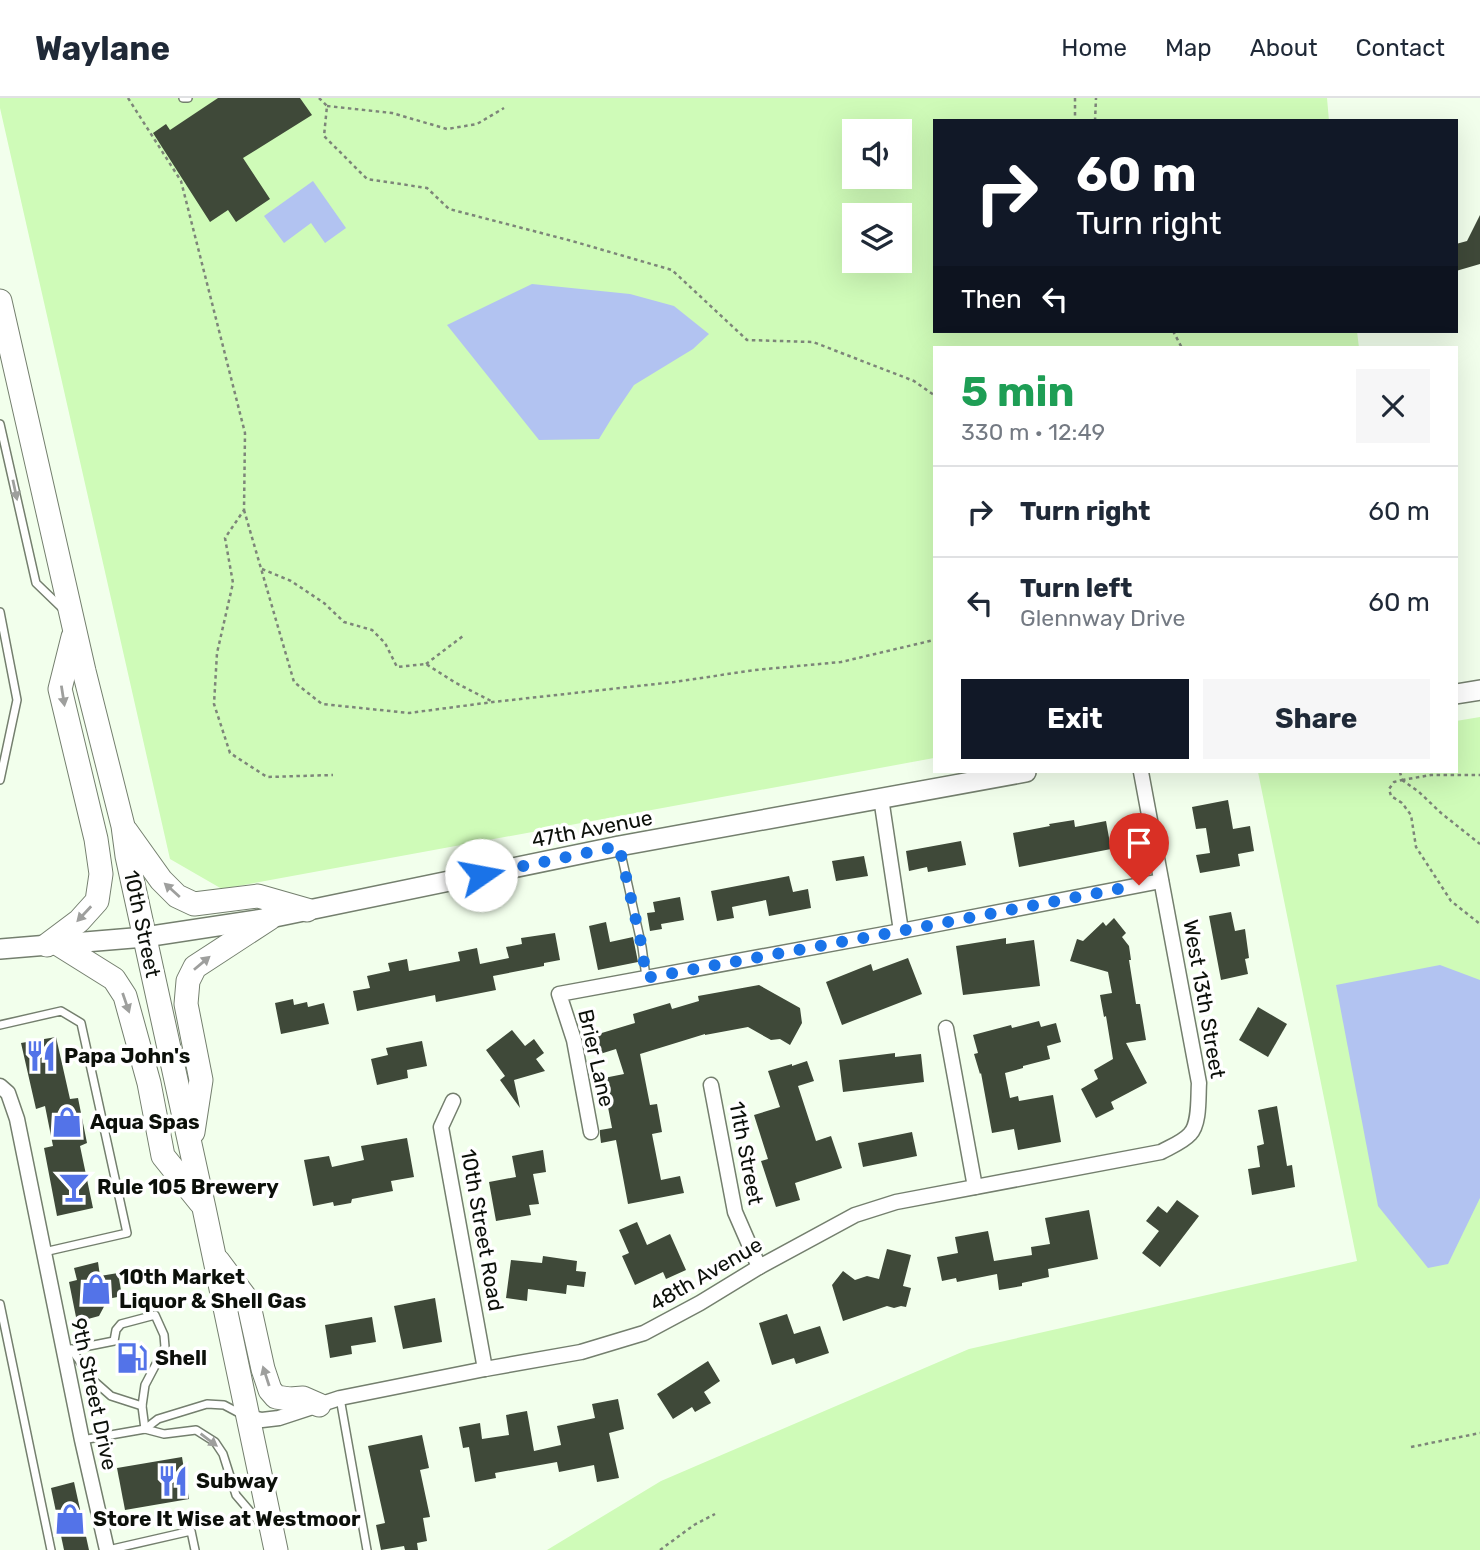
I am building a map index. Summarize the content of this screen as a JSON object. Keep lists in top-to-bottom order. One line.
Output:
{"streets":{"main road":["47th Avenue","10th Street"],"street":["West 13th Street","Brier Lane","11th Street","10th Street Road","48th Avenue","9th Street Drive"]},"crossings":[["47th Avenue","10th Street"],["10th Street","48th Avenue"],["West 13th Street","48th Avenue"],["11th Street","48th Avenue"],["10th Street Road","48th Avenue"]],"places":{"restaurant":["Papa John's","Subway"],"shop":["Aqua Spas","10th Market Liquor & Shell Gas","Store It Wise at Westmoor"],"bar":["Rule 105 Brewery"],"fuel station":["Shell"]},"page":{"header":"Waylane","nav":["Home","Map","About","Contact"],"turn":["60 m","Turn right"],"then":"Then","heading":["5 min","330 m · 12:49"],"list":[{"name":"Turn right","value":"60 m"},{"name":"Turn left","note":"Glennway Drive","value":"60 m"}],"buttons":["Exit","Share"]}}
